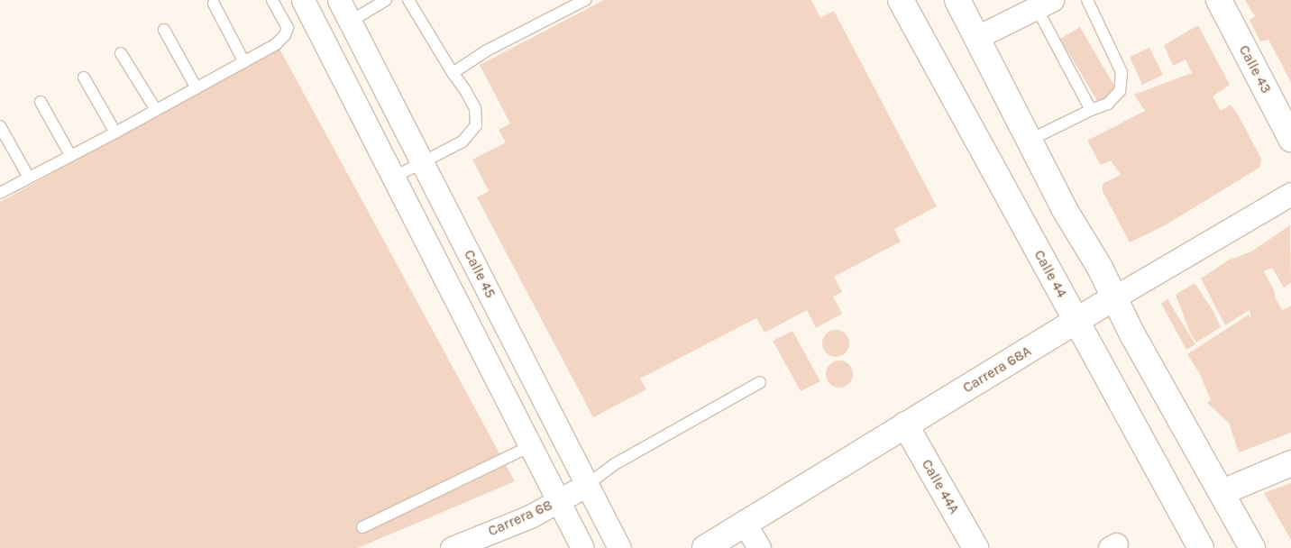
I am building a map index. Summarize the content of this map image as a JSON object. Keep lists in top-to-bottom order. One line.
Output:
{"streets":{"main road":["Calle 43","Calle 44","Carrera 68A","Calle 44A"],"street":["Calle 45","Carrera 68"]},"crossings":[["Calle 45","Carrera 68"],["Calle 44","Carrera 68A"],["Carrera 68A","Calle 44A"]]}
